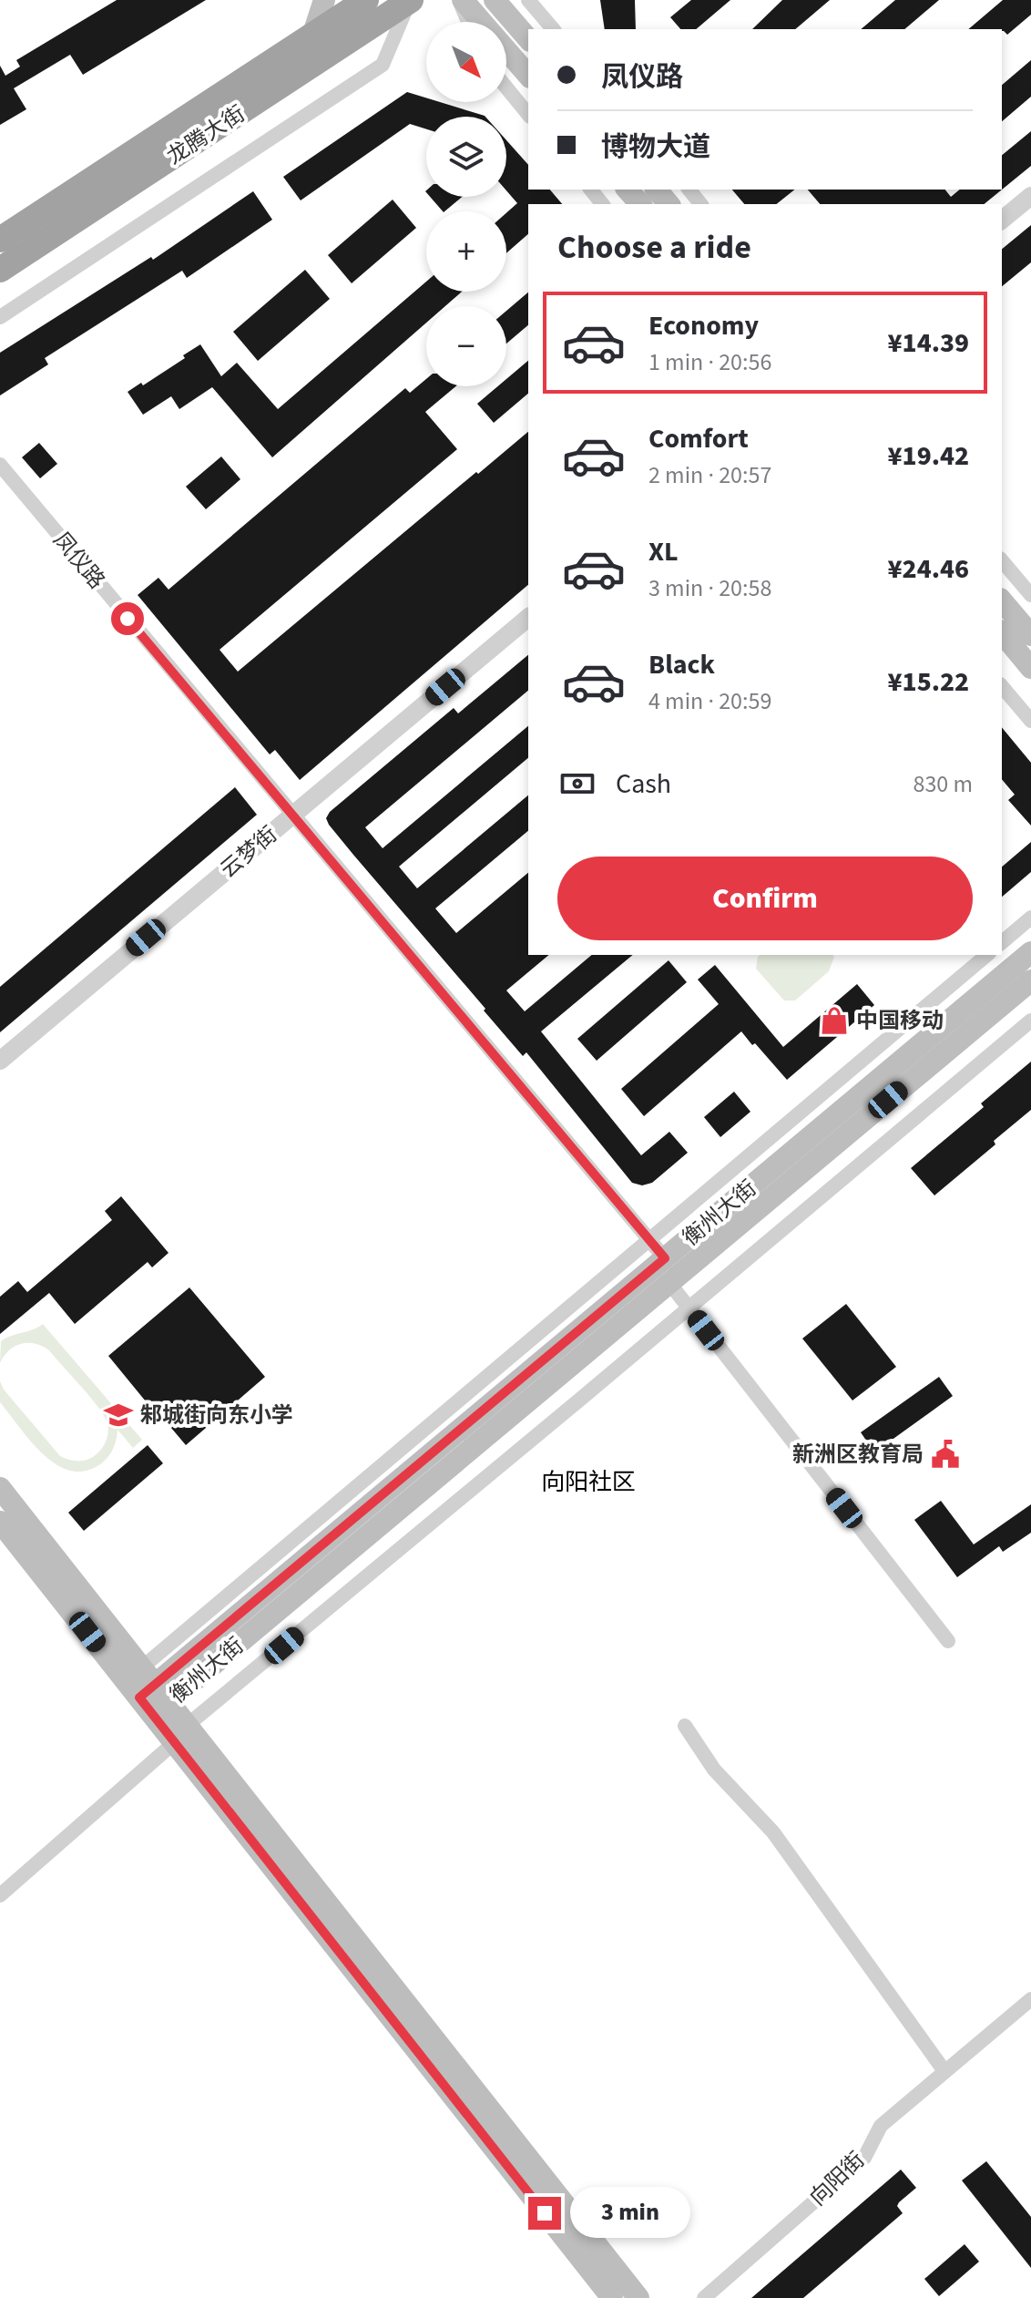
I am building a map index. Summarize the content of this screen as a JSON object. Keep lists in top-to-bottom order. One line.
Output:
{"streets":{"highway":["龙腾大街"],"main road":["衡州大街"],"street":["凤仪路","云梦街","向阳街"]},"crossings":[["凤仪路","云梦街"],["凤仪路","衡州大街"]],"districts":["向阳社区"],"places":{"shop":["中国移动"],"school or university":["邾城街向东小学"],"public building":["新洲区教育局"]},"north":"bottom right","page":{"map_buttons":["+","−"],"banner":["凤仪路","博物大道"],"heading":"Choose a ride","list":[{"name":"Economy","note":"1 min · 20:56","value":"¥14.39"},{"name":"Comfort","note":"2 min · 20:57","value":"¥19.42"},{"name":"XL","note":"3 min · 20:58","value":"¥24.46"},{"name":"Black","note":"4 min · 20:59","value":"¥15.22"}],"pay":["Cash","830 m"],"buttons":"Confirm","bubble":"3 min"}}
